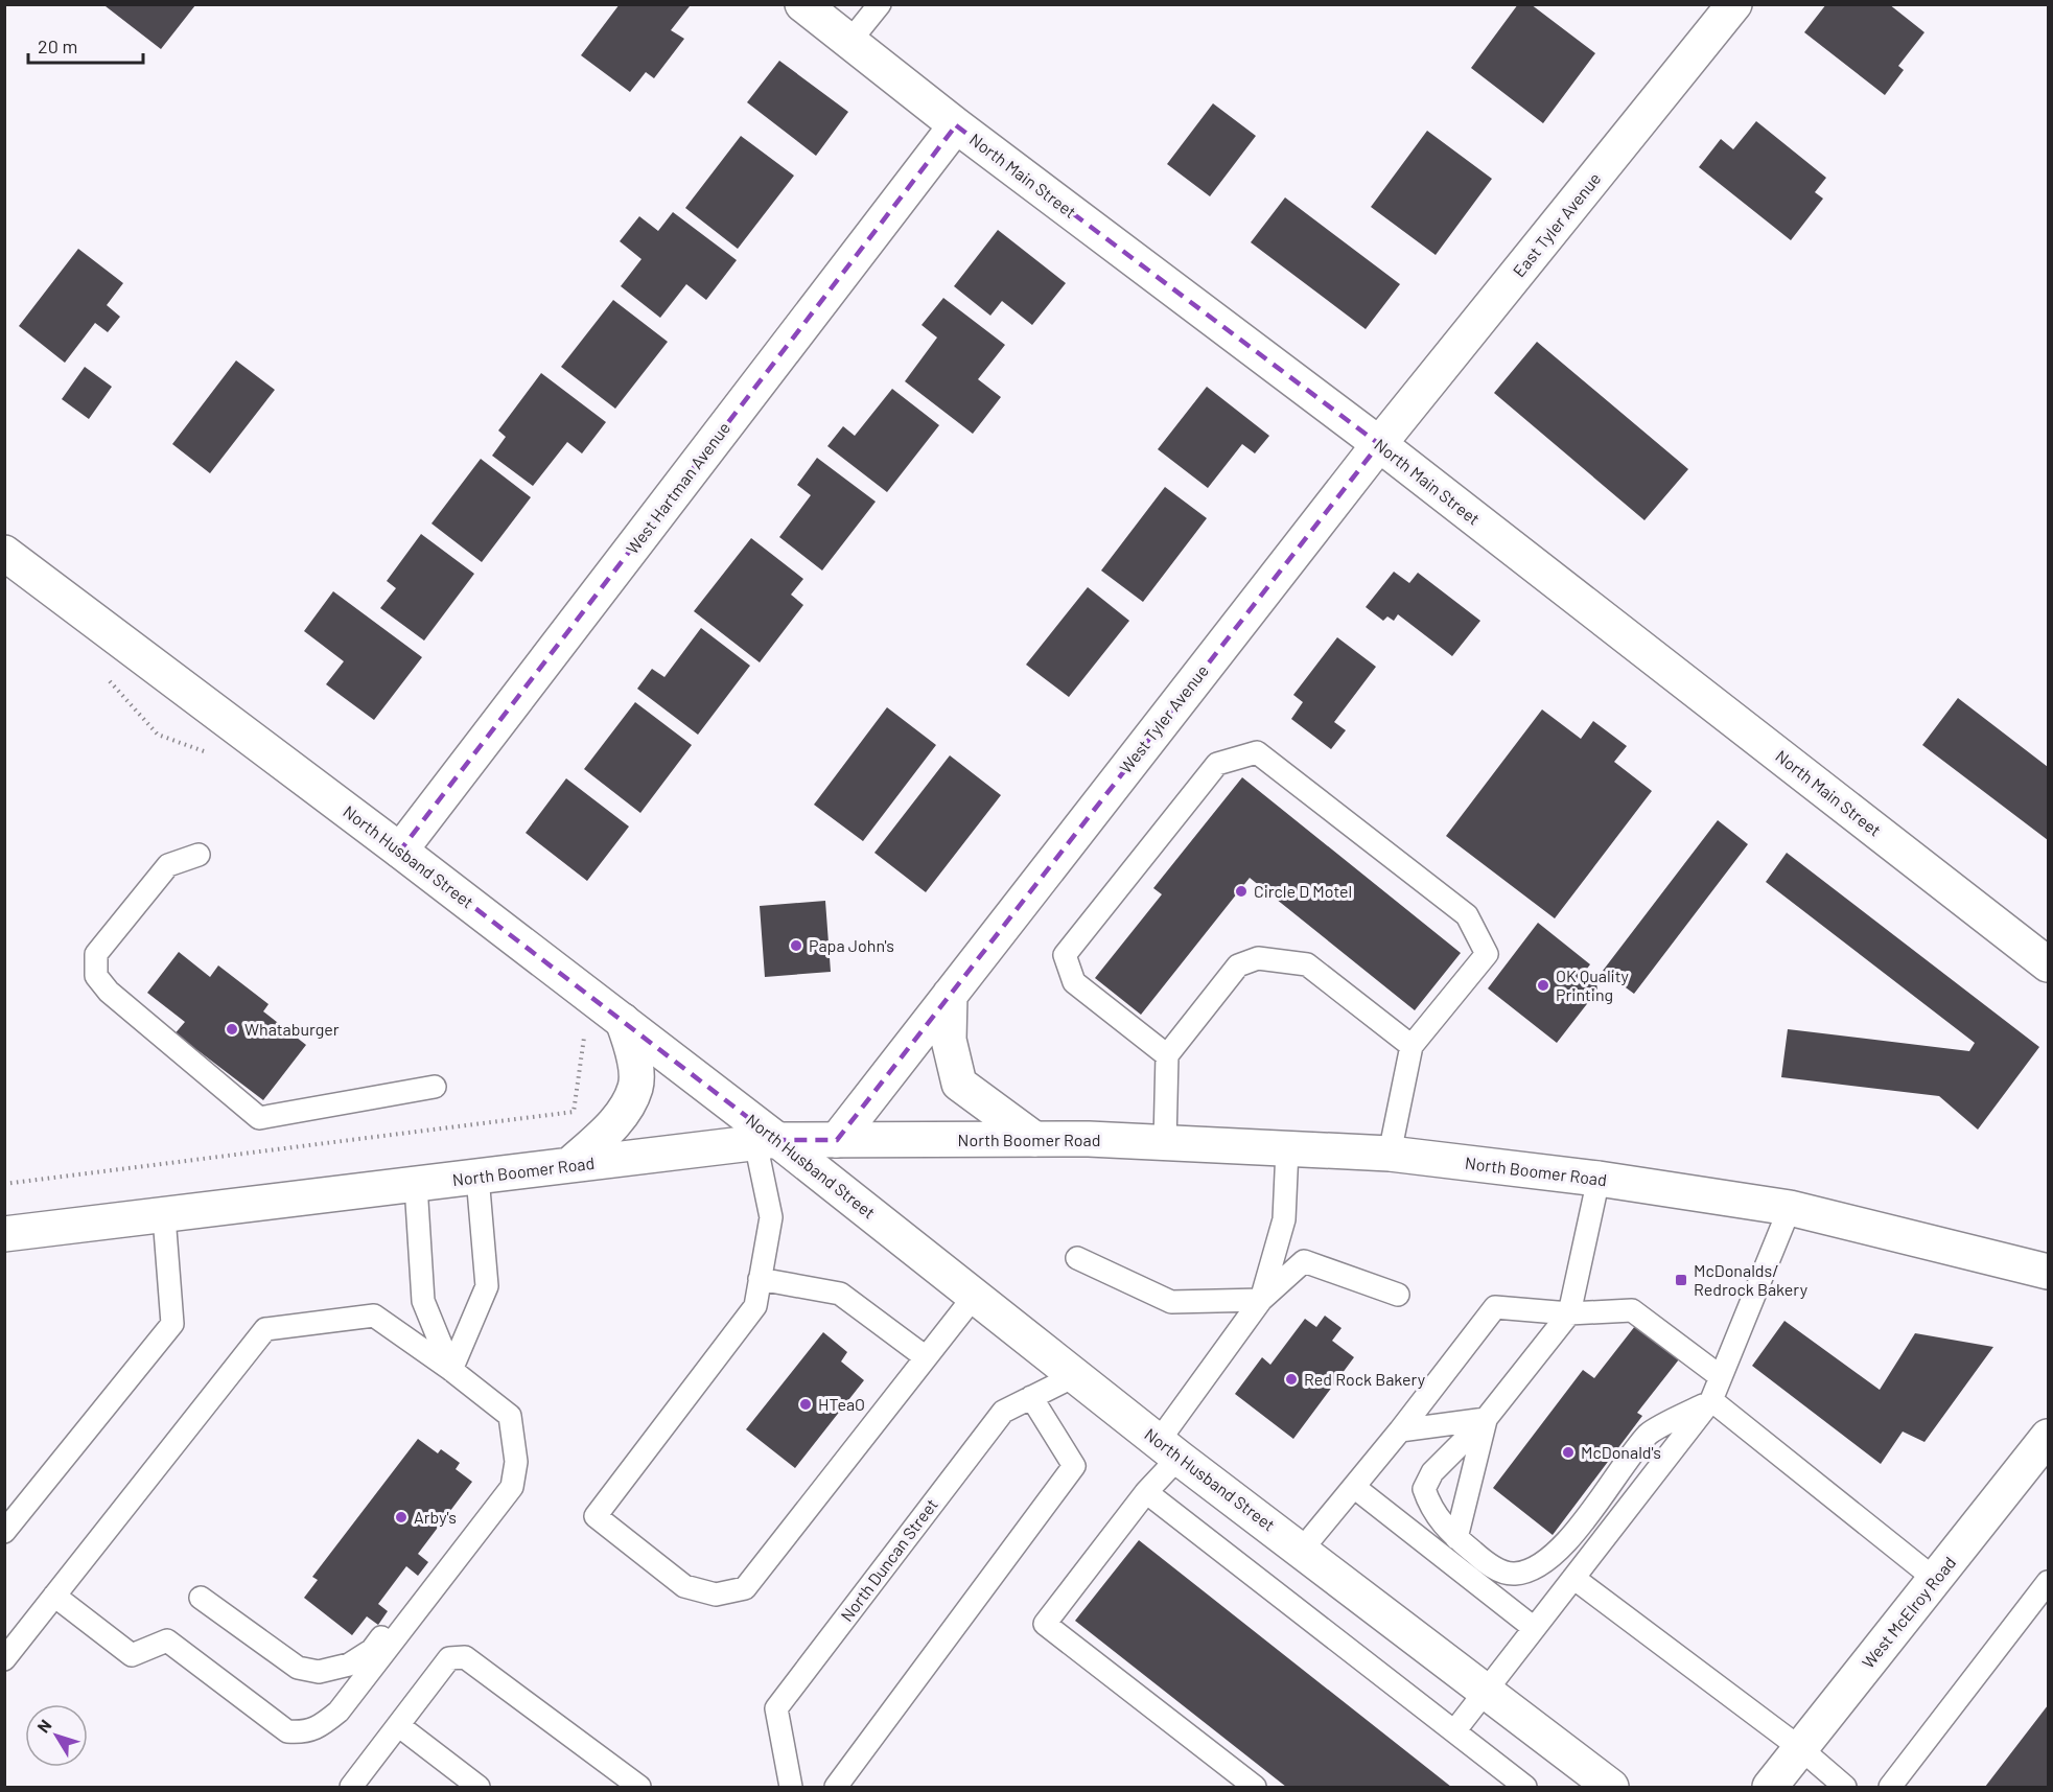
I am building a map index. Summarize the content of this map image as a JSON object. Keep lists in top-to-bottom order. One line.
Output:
{"streets":{"street":["North Main Street","East Tyler Avenue","West Hartman Avenue","West Tyler Avenue","North Husband Street","North Boomer Road","West McElroy Road"],"lane":["North Duncan Street"]},"crossings":[["North Main Street","East Tyler Avenue"],["North Main Street","West Hartman Avenue"],["North Main Street","West Tyler Avenue"],["East Tyler Avenue","West Tyler Avenue"],["West Hartman Avenue","North Husband Street"],["West Tyler Avenue","North Boomer Road"],["North Husband Street","North Boomer Road"],["North Husband Street","North Duncan Street"]],"places":{"other":["Circle D Motel","Papa John's","OK Quality Printing","Whataburger","Red Rock Bakery","HTeaO","McDonald's","Arby's"],"transit":["McDonalds/ Redrock Bakery"]},"scale_bar":"20 m","north":"top left"}
